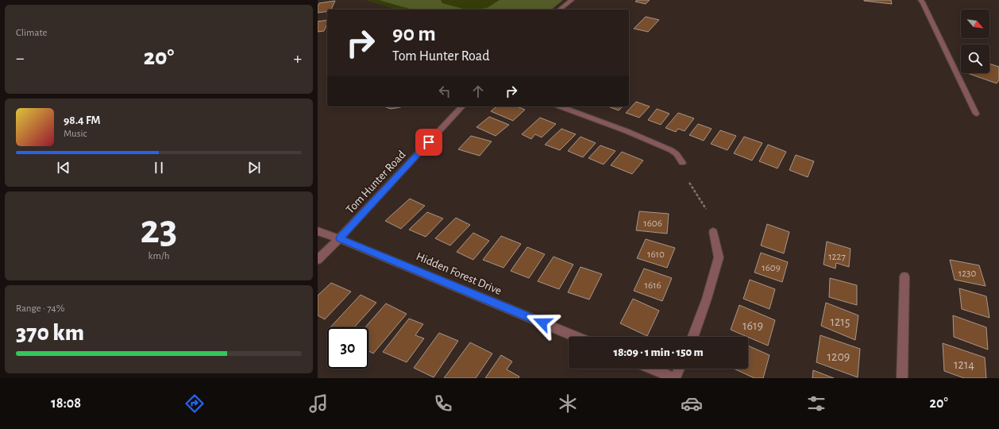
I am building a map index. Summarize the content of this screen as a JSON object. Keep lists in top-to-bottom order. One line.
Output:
{"streets":{"street":["Tom Hunter Road","Hidden Forest Drive"]},"crossings":[["Tom Hunter Road","Hidden Forest Drive"]],"house_numbers":["1606","1610","1227","1609","1230","1616","1215","1619","1209","1214"],"north":"bottom right","page":{"tile":["Climate",["23","km/h"],["Range · 74%","370 km"]],"turn":["90 m","Tom Hunter Road"],"heat":["−","20°","+"],"song":["98.4 FM","Music"],"limit":"30","trip":"18:09 · 1 min · 150 m","tabs":["18:08","20°"]}}
